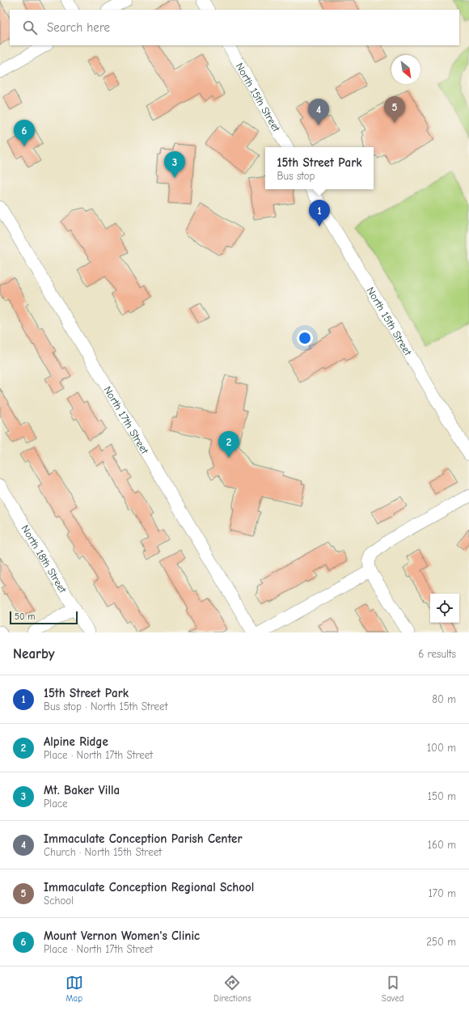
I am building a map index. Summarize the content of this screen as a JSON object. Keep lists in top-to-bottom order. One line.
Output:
{"streets":{"street":["North 15th Street","North 17th Street","North 18th Street"]},"scale_bar":"50 m","north":"bottom right","page":{"search":"Search here","pins":["5","4","6","3","1","2"],"popup":["15th Street Park","Bus stop"],"scale":"50 m","heading":["Nearby","6 results"],"list":[{"mark":"1","name":"15th Street Park","note":"Bus stop · North 15th Street","value":"80 m"},{"mark":"2","name":"Alpine Ridge","note":"Place · North 17th Street","value":"100 m"},{"mark":"3","name":"Mt. Baker Villa","note":"Place","value":"150 m"},{"mark":"4","name":"Immaculate Conception Parish Center","note":"Church · North 15th Street","value":"160 m"},{"mark":"5","name":"Immaculate Conception Regional School","note":"School","value":"170 m"},{"mark":"6","name":"Mount Vernon Women's Clinic","note":"Place · North 17th Street","value":"250 m"}],"nav":["Map","Directions","Saved"]}}
